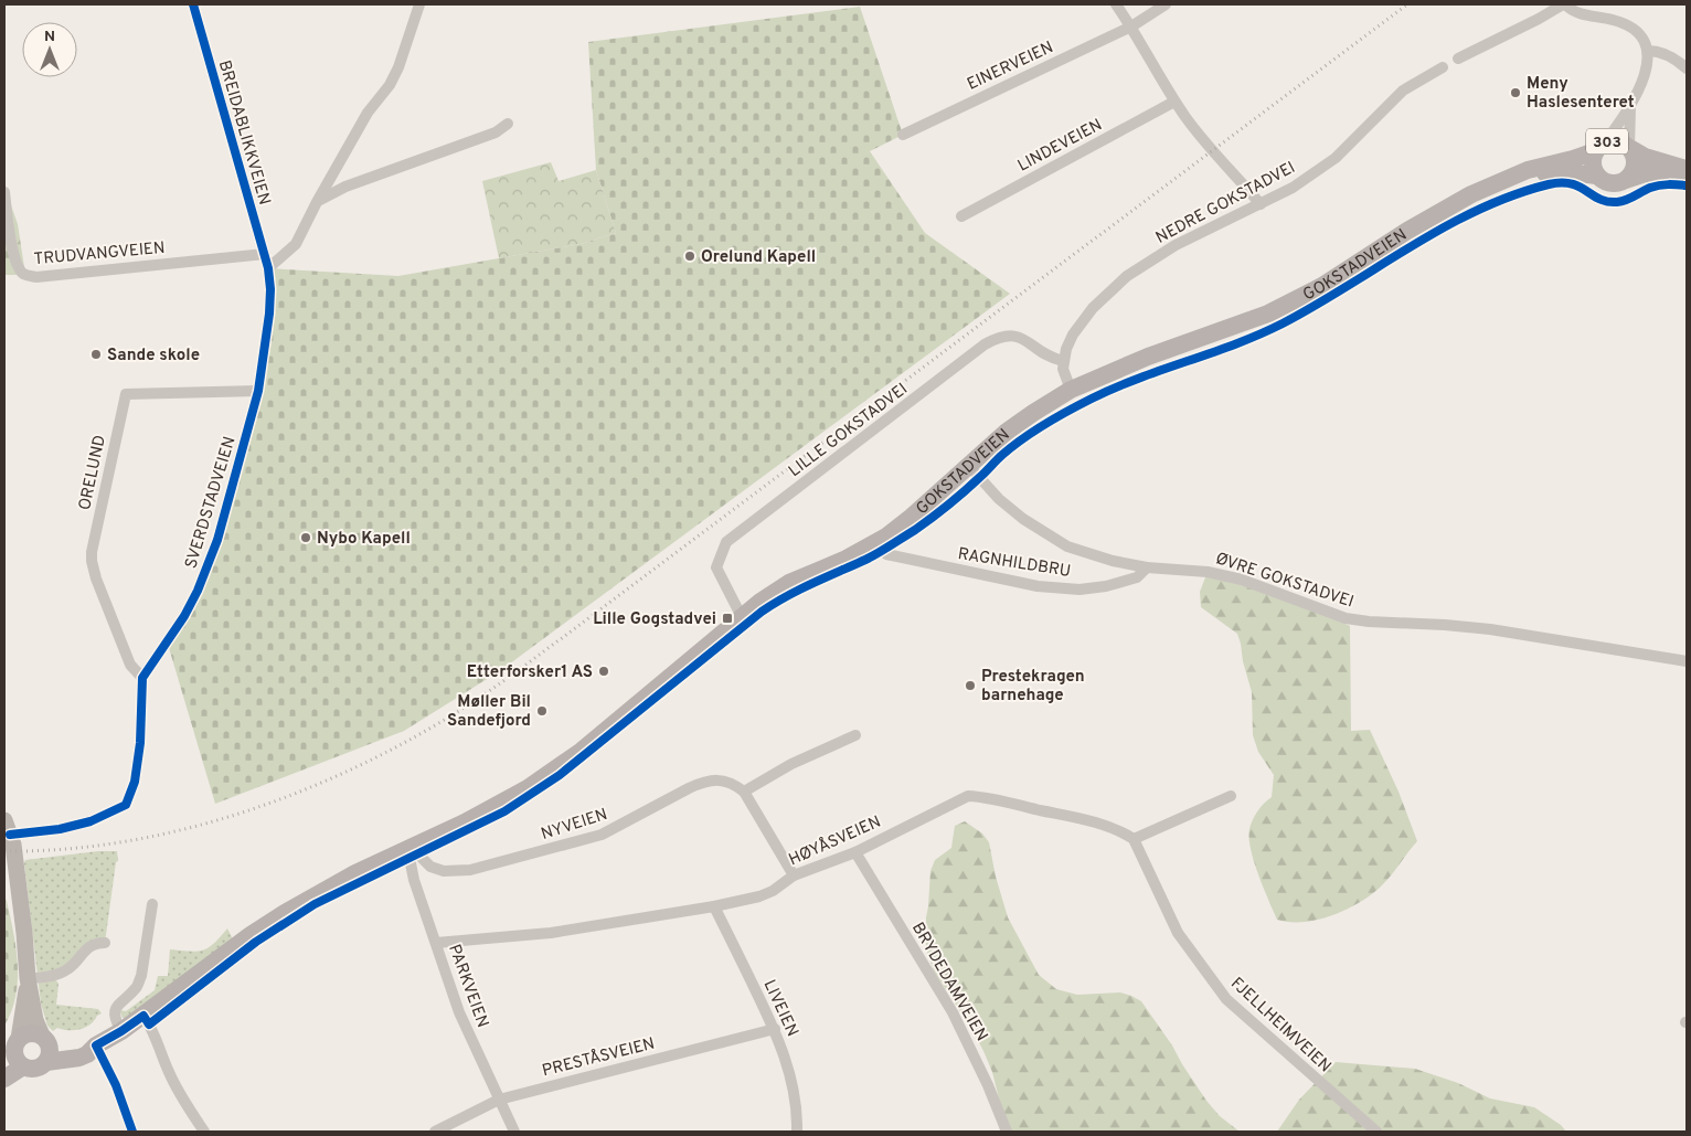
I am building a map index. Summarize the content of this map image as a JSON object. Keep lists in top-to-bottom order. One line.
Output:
{"streets":{"main road":["303","GOKSTADVEIEN"],"street":["EINERVEIEN","BREIDABLIKKVEIEN","LINDEVEIEN","NEDRE GOKSTADVEI","TRUDVANGVEIEN","LILLE GOKSTADVEI","ORELUND","SVERDSTADVEIEN","RAGNHILDBRU","ØVRE GOKSTADVEI","NYVEIEN","HØYÅSVEIEN","BRYDEDAMVEIEN","PARKVEIEN","LIVEIEN","FJELLHEIMVEIEN","PRESTÅSVEIEN"]},"crossings":[["BREIDABLIKKVEIEN","TRUDVANGVEIEN"],["BREIDABLIKKVEIEN","SVERDSTADVEIEN"],["303","GOKSTADVEIEN"],["NEDRE GOKSTADVEI","LILLE GOKSTADVEI"],["GOKSTADVEIEN","LILLE GOKSTADVEI"],["GOKSTADVEIEN","RAGNHILDBRU"],["GOKSTADVEIEN","ØVRE GOKSTADVEI"],["GOKSTADVEIEN","NYVEIEN"],["GOKSTADVEIEN","PARKVEIEN"],["ORELUND","SVERDSTADVEIEN"],["RAGNHILDBRU","ØVRE GOKSTADVEI"],["NYVEIEN","PARKVEIEN"],["HØYÅSVEIEN","BRYDEDAMVEIEN"],["HØYÅSVEIEN","PARKVEIEN"],["HØYÅSVEIEN","LIVEIEN"],["HØYÅSVEIEN","FJELLHEIMVEIEN"],["PARKVEIEN","PRESTÅSVEIEN"],["LIVEIEN","PRESTÅSVEIEN"]],"places":{"other":["Meny Haslesenteret","Orelund Kapell","Sande skole","Nybo Kapell","Etterforsker1 AS","Prestekragen barnehage","Møller Bil Sandefjord"],"transit":["Lille Gogstadvei"]},"north":"top"}
